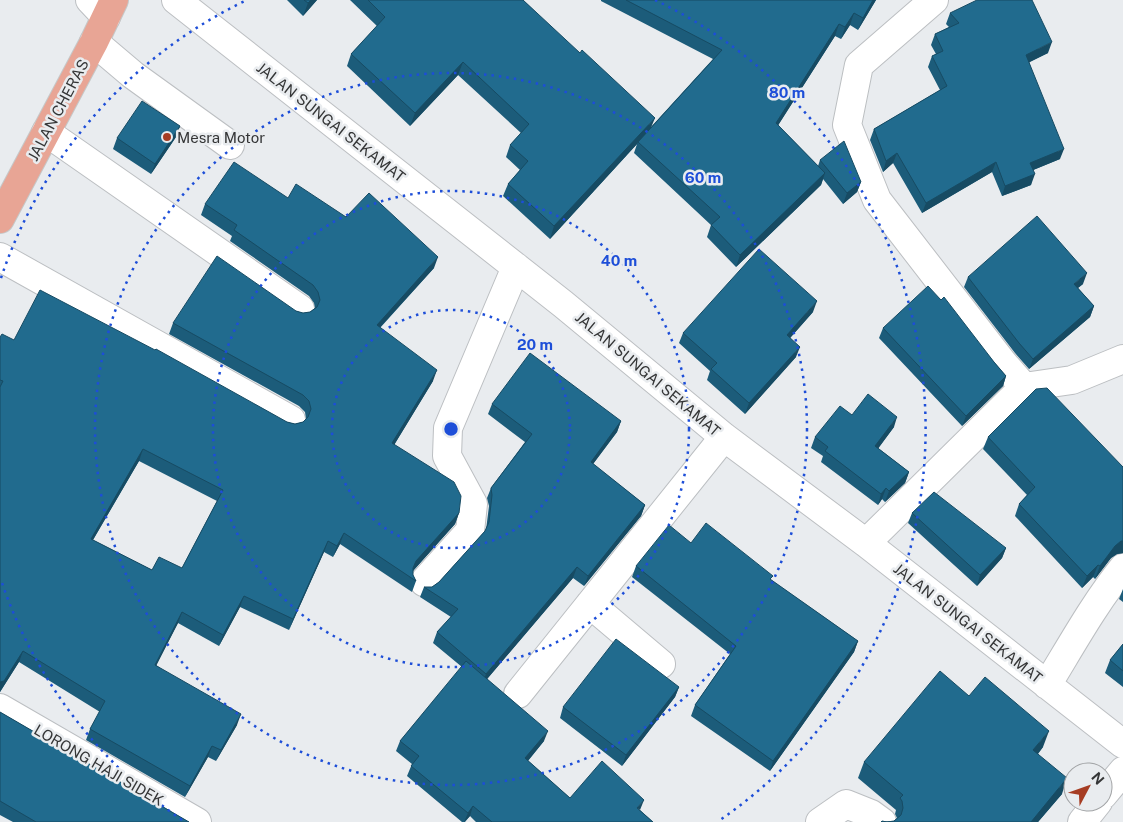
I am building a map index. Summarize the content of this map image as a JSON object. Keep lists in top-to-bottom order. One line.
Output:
{"streets":{"main road":["JALAN CHERAS"],"street":["JALAN SUNGAI SEKAMAT","LORONG HAJI SIDEK"]},"places":["Mesra Motor"],"north":"top right","rings":["80 m","60 m","40 m","20 m"]}
